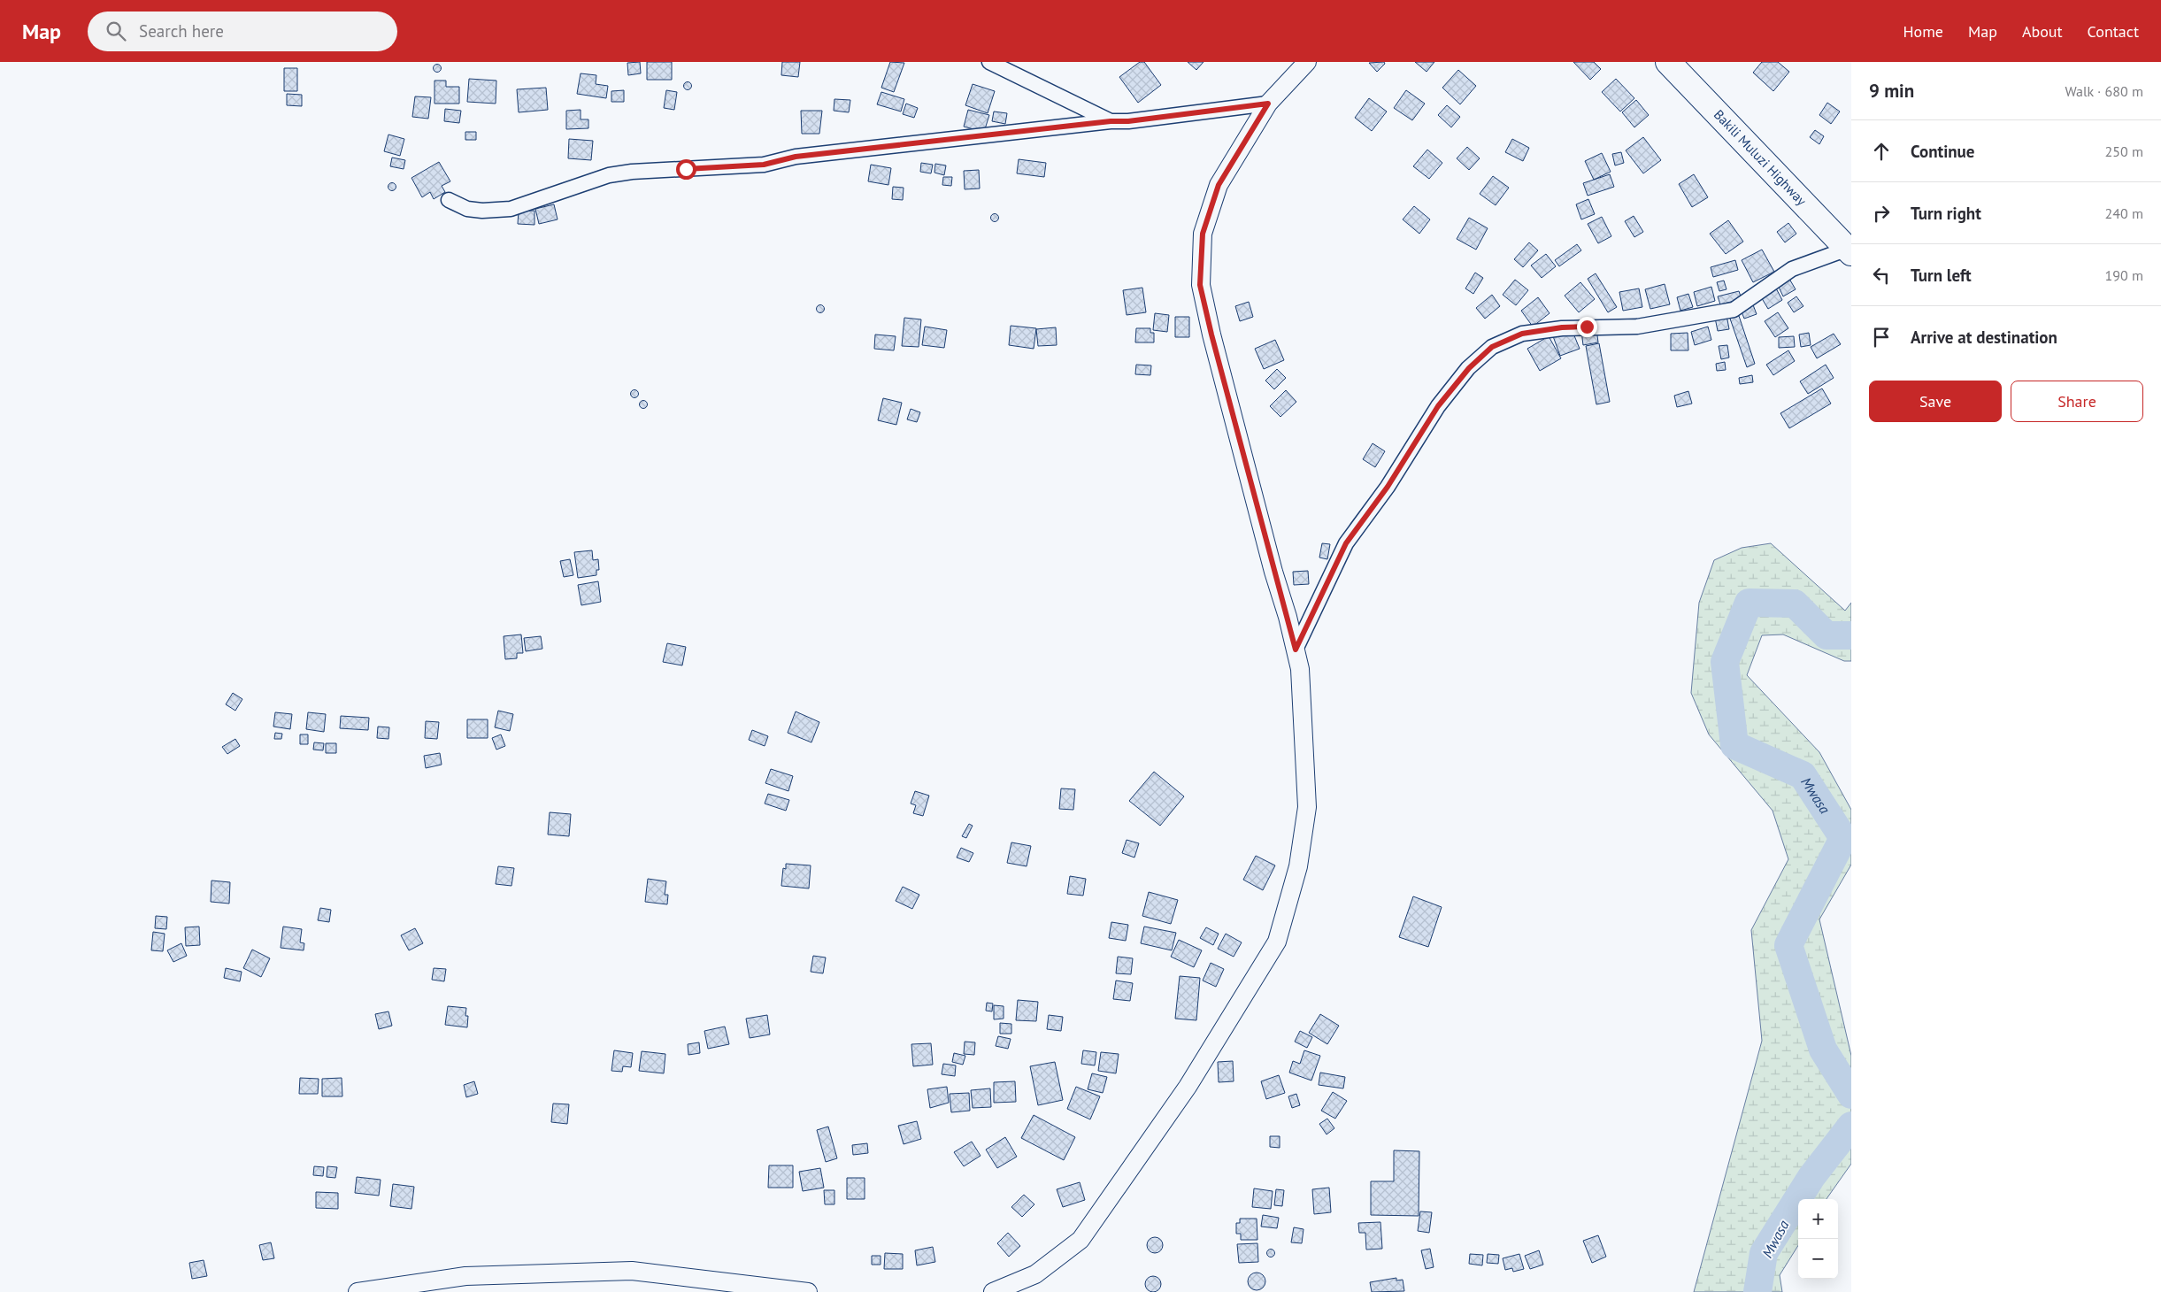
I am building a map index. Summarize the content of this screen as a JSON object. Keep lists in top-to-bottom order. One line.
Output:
{"streets":{"highway":["Bakili Muluzi Highway"]},"water":["Mwasa"],"page":{"header":"Map","search":"Search here","nav":["Home","Map","About","Contact"],"heading":["9 min","Walk · 680 m"],"list":[["Continue","250 m"],["Turn right","240 m"],["Turn left","190 m"],"Arrive at destination"],"buttons":["Save","Share"],"map_buttons":["+","−"]}}
